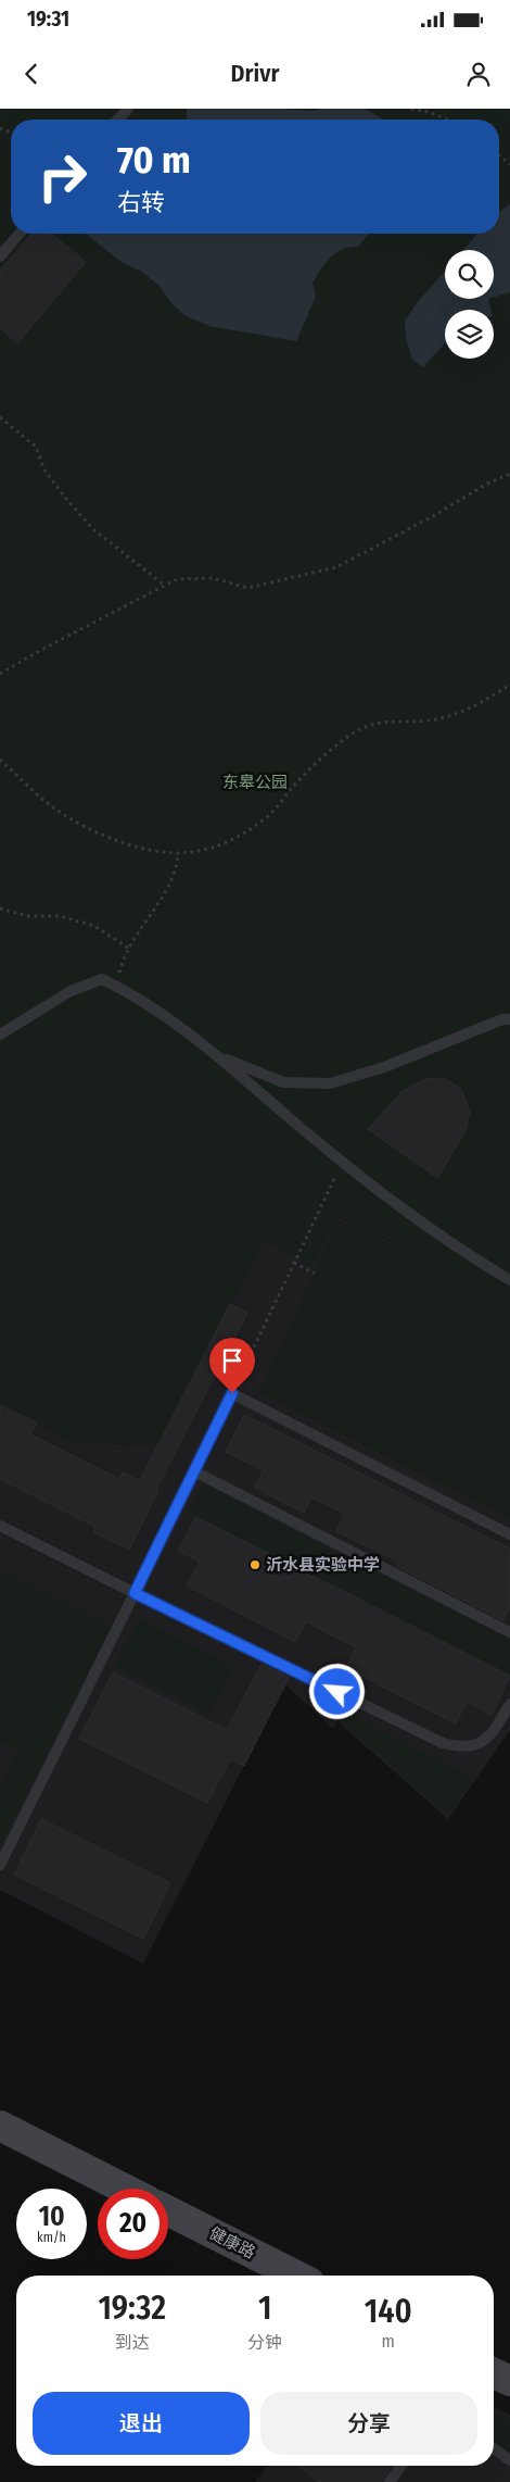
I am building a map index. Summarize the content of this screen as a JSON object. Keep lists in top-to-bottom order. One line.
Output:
{"streets":{"main road":["健康路"]},"parks":["东皋公园"],"places":["沂水县实验中学"],"page":{"status":"19:31","header":"Drivr","turn":["70 m","右转"],"speed":"10 km/h","limit":"20","eta":["19:32","到达","1","分钟","140","m"],"buttons":["退出","分享"]}}
